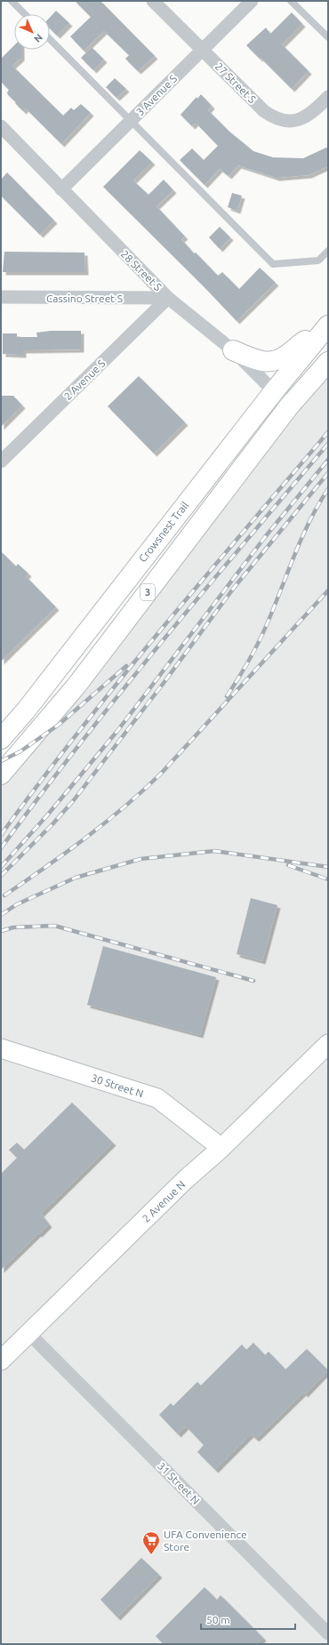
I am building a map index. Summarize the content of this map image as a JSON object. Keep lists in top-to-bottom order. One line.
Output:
{"streets":{"highway":["Crowsnest Trail","3"],"street":["27 Street S","3 Avenue S","28 Street S","Cassino Street S","2 Avenue S","30 Street N","2 Avenue N","31 Street N"]},"crossings":[["27 Street S","3 Avenue S"],["3 Avenue S","28 Street S"],["28 Street S","Cassino Street S"],["28 Street S","2 Avenue S"],["28 Street S","Crowsnest Trail"],["28 Street S","3"],["Cassino Street S","2 Avenue S"],["30 Street N","2 Avenue N"],["2 Avenue N","31 Street N"]],"places":{"supermarket":["UFA Convenience Store"]},"scale_bar":"50 m","north":"bottom right"}
